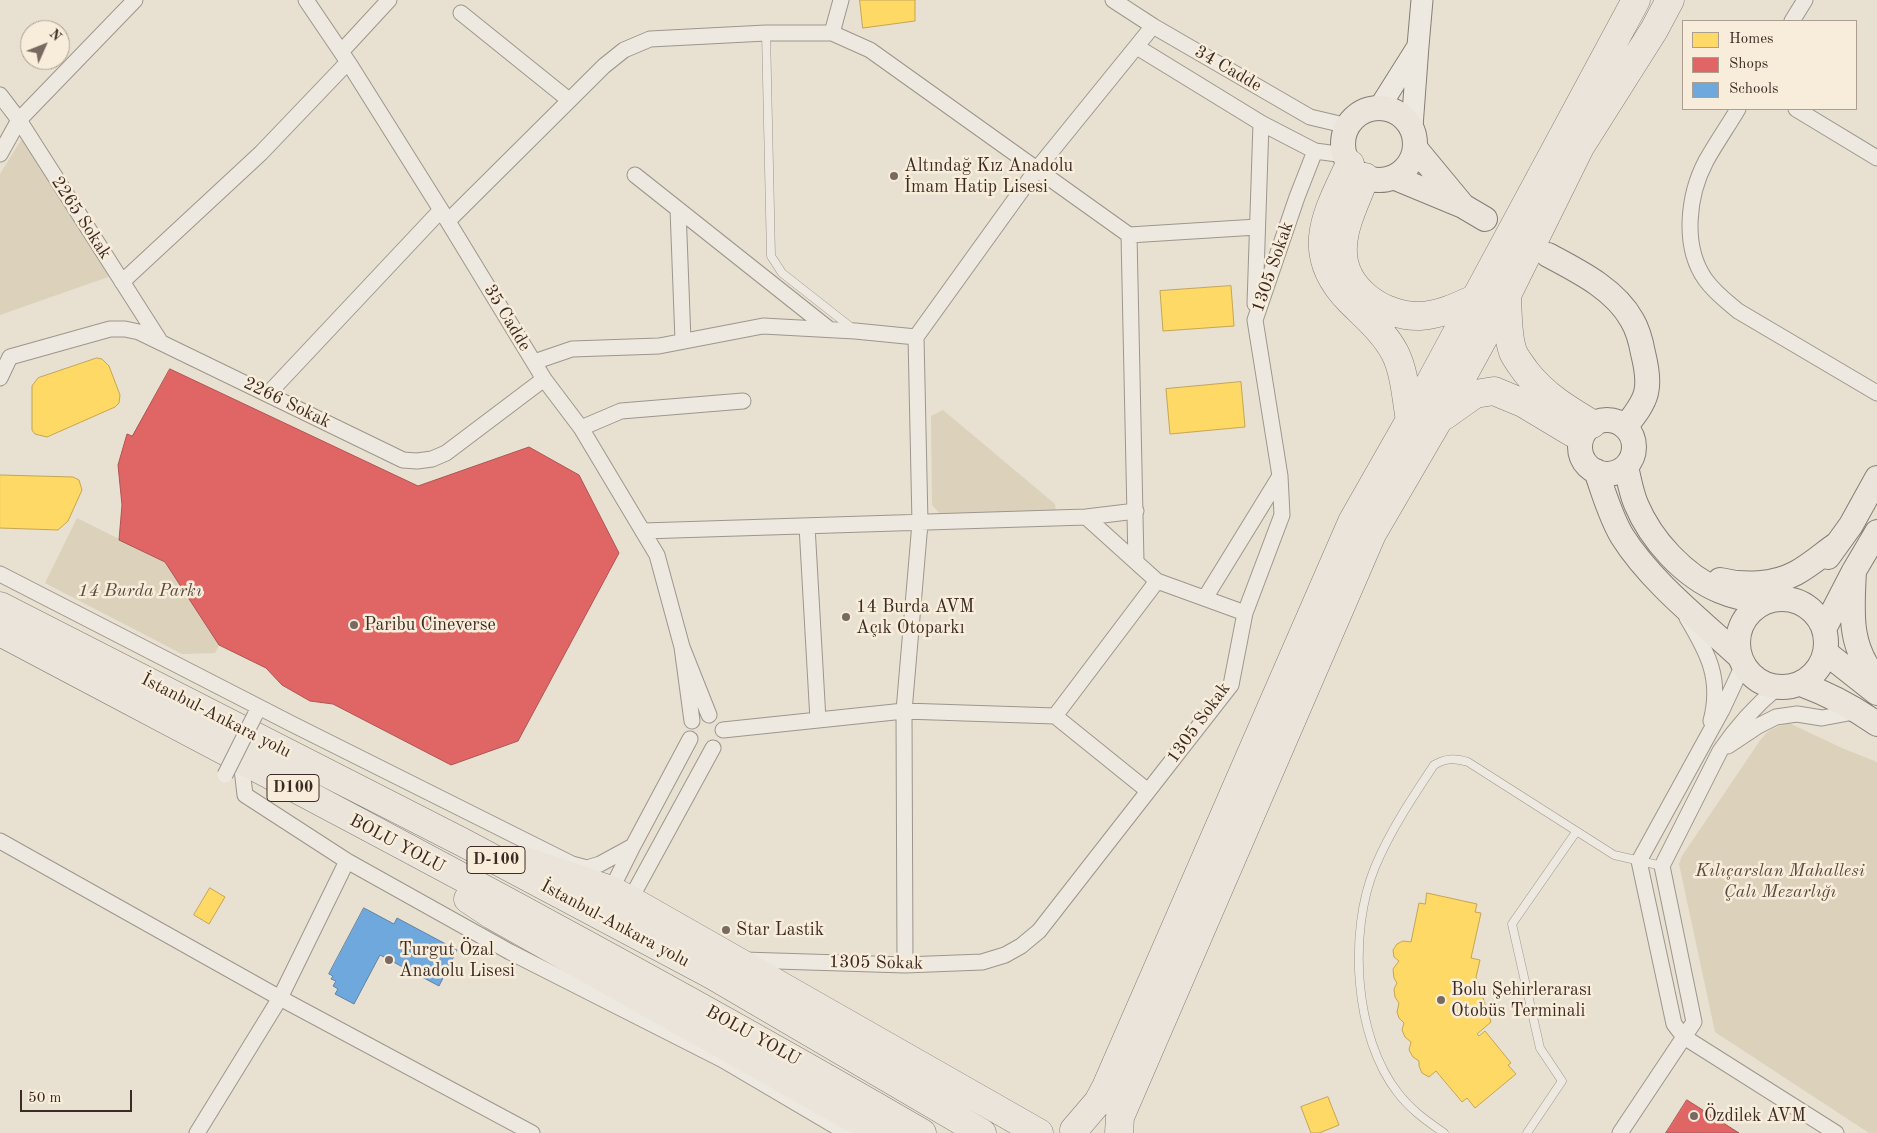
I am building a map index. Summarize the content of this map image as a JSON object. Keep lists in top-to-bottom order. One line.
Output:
{"streets":{"highway":["İstanbul-Ankara yolu","D100","BOLU YOLU","D-100"],"street":["34 Cadde","2265 Sokak","1305 Sokak","35 Cadde","2266 Sokak"]},"crossings":[["2265 Sokak","2266 Sokak"],["35 Cadde","2266 Sokak"]],"parks":["14 Burda Parkı","Kılıçarslan Mahallesi Çalı Mezarlığı"],"places":["Altındağ Kız Anadolu İmam Hatip Lisesi","14 Burda AVM Açık Otoparkı","Paribu Cineverse","Star Lastik","Turgut Özal Anadolu Lisesi","Bolu Şehirlerarası Otobüs Terminali","Özdilek AVM"],"legend":["Homes","Shops","Schools"],"scale_bar":"50 m","north":"top right"}
